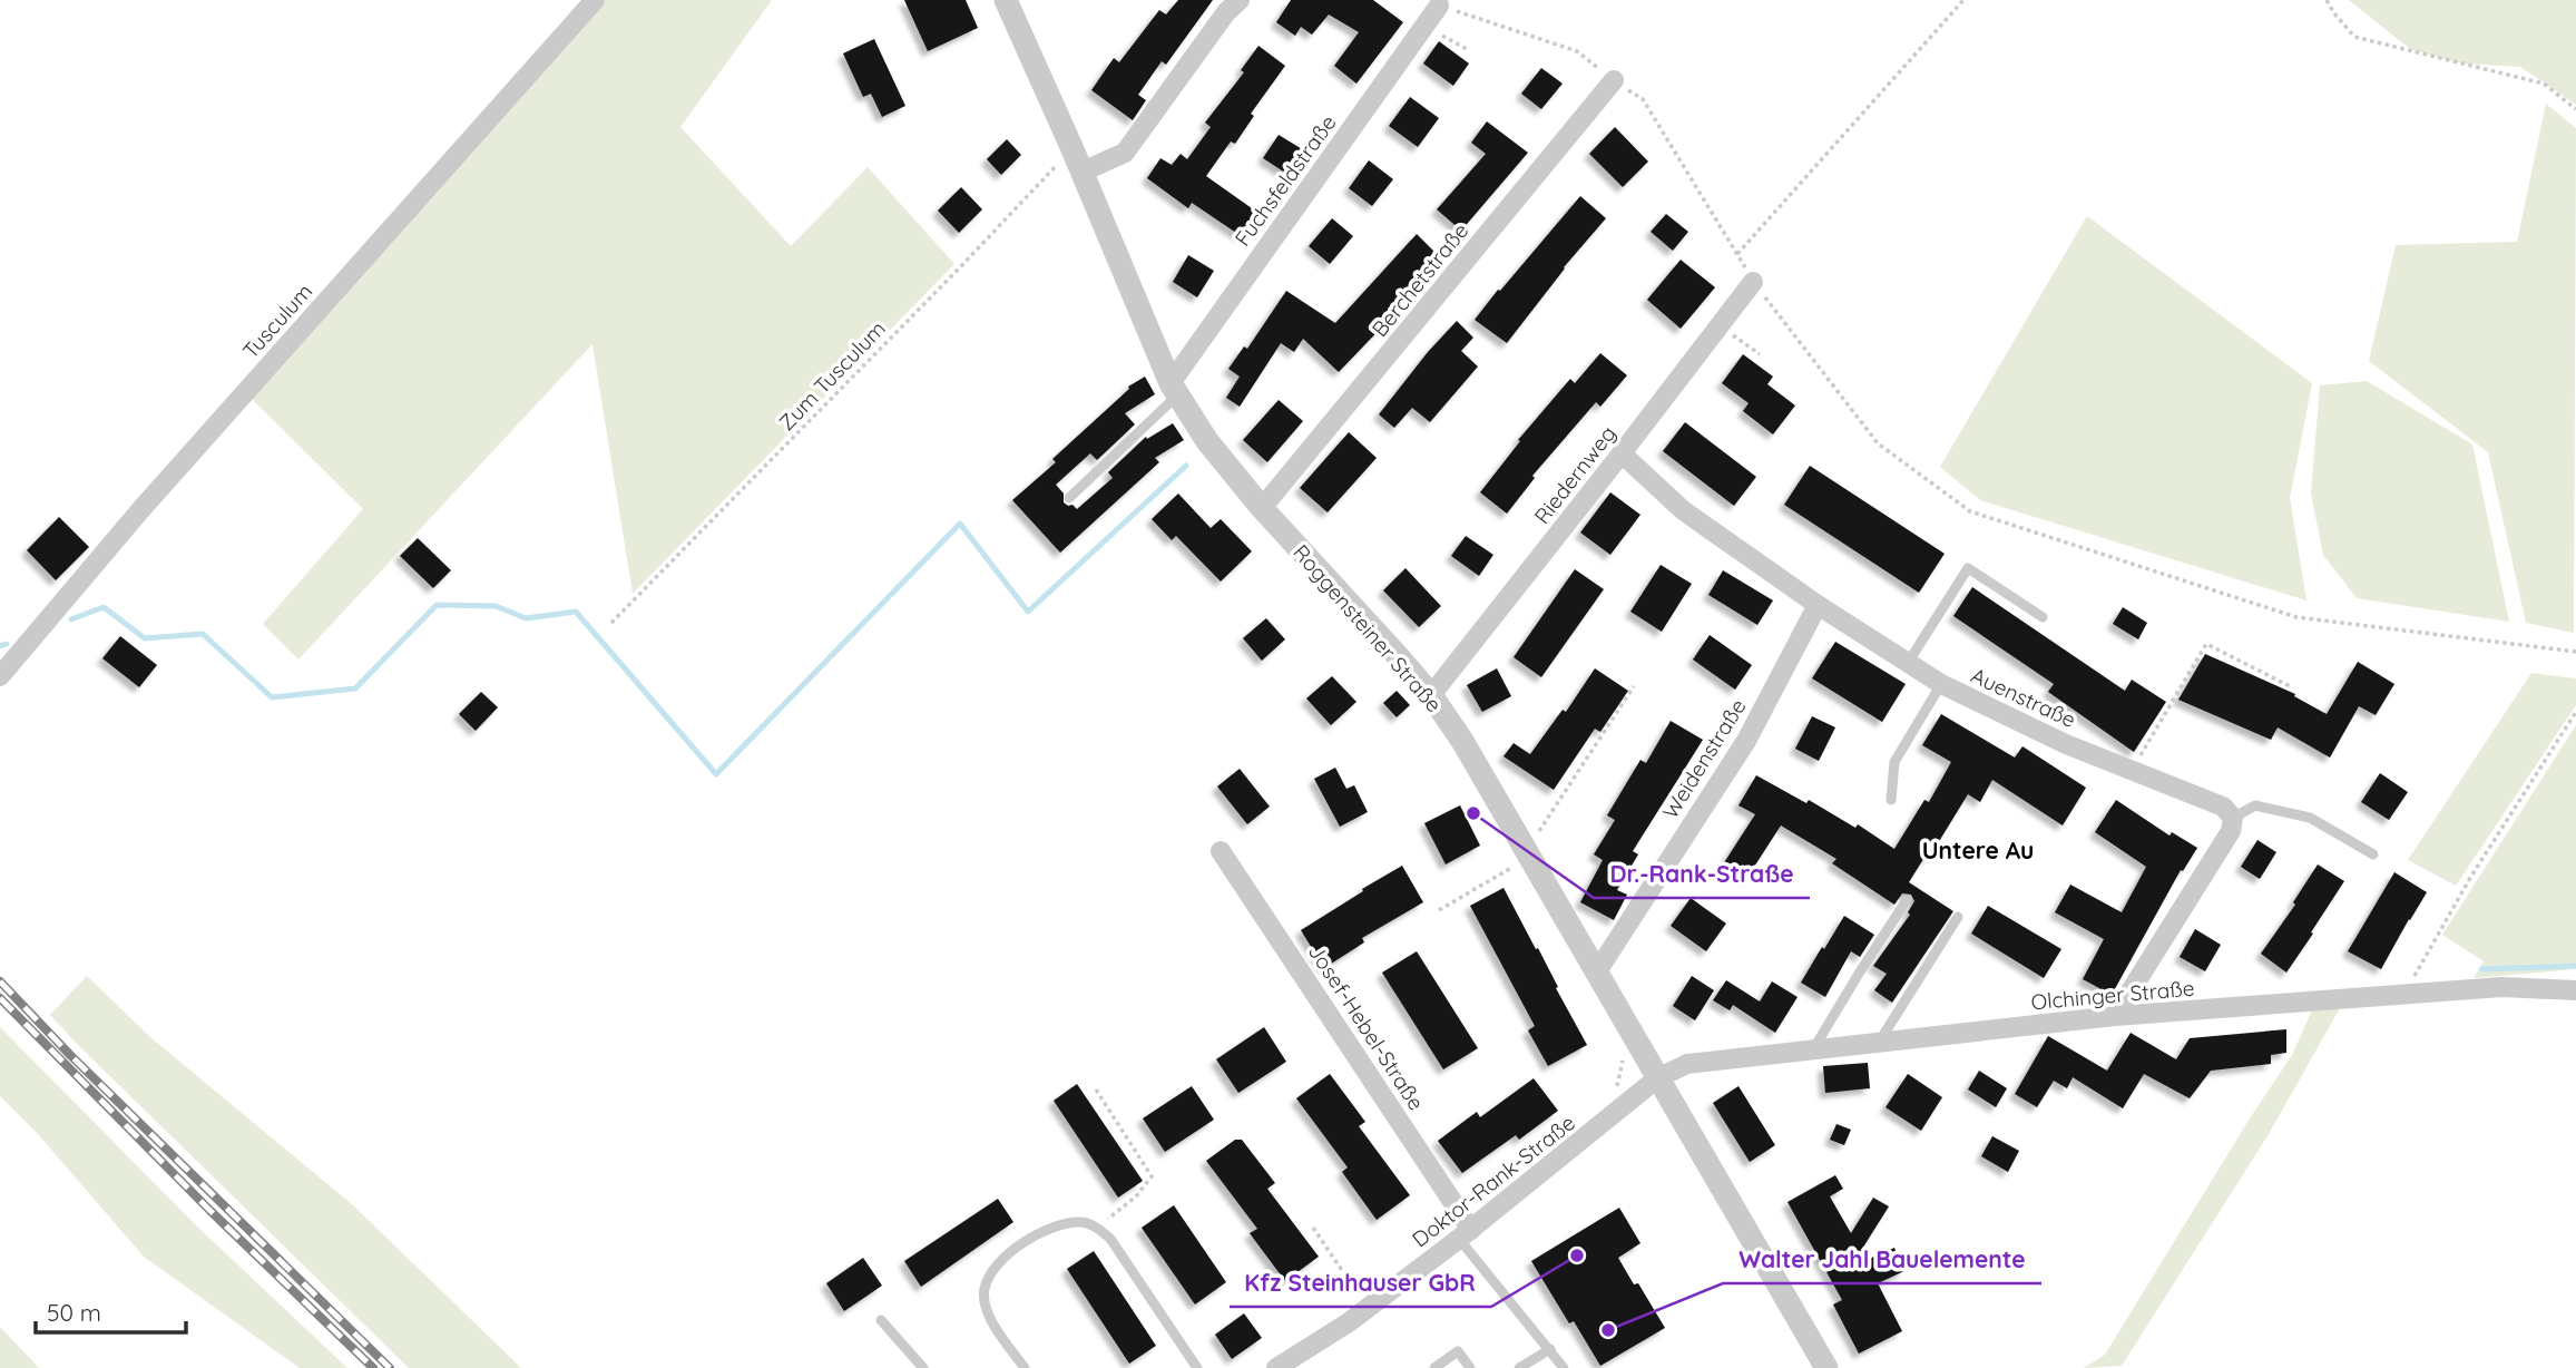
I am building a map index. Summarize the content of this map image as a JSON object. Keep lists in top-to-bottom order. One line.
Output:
{"streets":{"street":["Fuchsfeldstraße","Berchetstraße","Tusculum","Riedernweg","Roggensteiner Straße","Auenstraße","Weidenstraße","Olchinger Straße","Josef-Hebel-Straße","Doktor-Rank-Straße"],"path":["Zum Tusculum"]},"crossings":[["Fuchsfeldstraße","Roggensteiner Straße"],["Berchetstraße","Roggensteiner Straße"],["Zum Tusculum","Roggensteiner Straße"],["Riedernweg","Roggensteiner Straße"],["Riedernweg","Auenstraße"],["Roggensteiner Straße","Weidenstraße"],["Roggensteiner Straße","Olchinger Straße"],["Roggensteiner Straße","Doktor-Rank-Straße"],["Auenstraße","Weidenstraße"],["Olchinger Straße","Doktor-Rank-Straße"],["Josef-Hebel-Straße","Doktor-Rank-Straße"]],"districts":["Untere Au"],"places":["Dr.-Rank-Straße","Kfz Steinhauser GbR","Walter Jahl Bauelemente"],"scale_bar":"50 m"}
